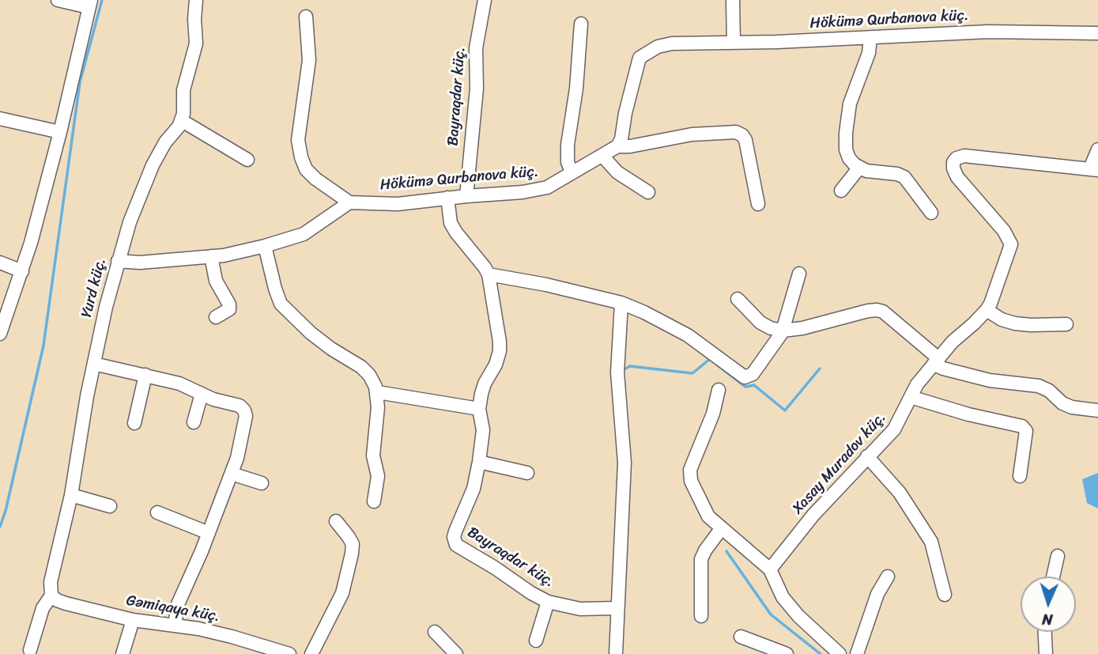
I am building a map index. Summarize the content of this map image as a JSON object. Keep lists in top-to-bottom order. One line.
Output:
{"streets":{"street":["Hökümə Qurbanova küç.","Bayraqdar küç.","Yurd küç.","Xasay Muradov küç.","Gəmiqaya küç."]},"crossings":[["Hökümə Qurbanova küç.","Bayraqdar küç."],["Yurd küç.","Gəmiqaya küç."]],"north":"bottom"}
